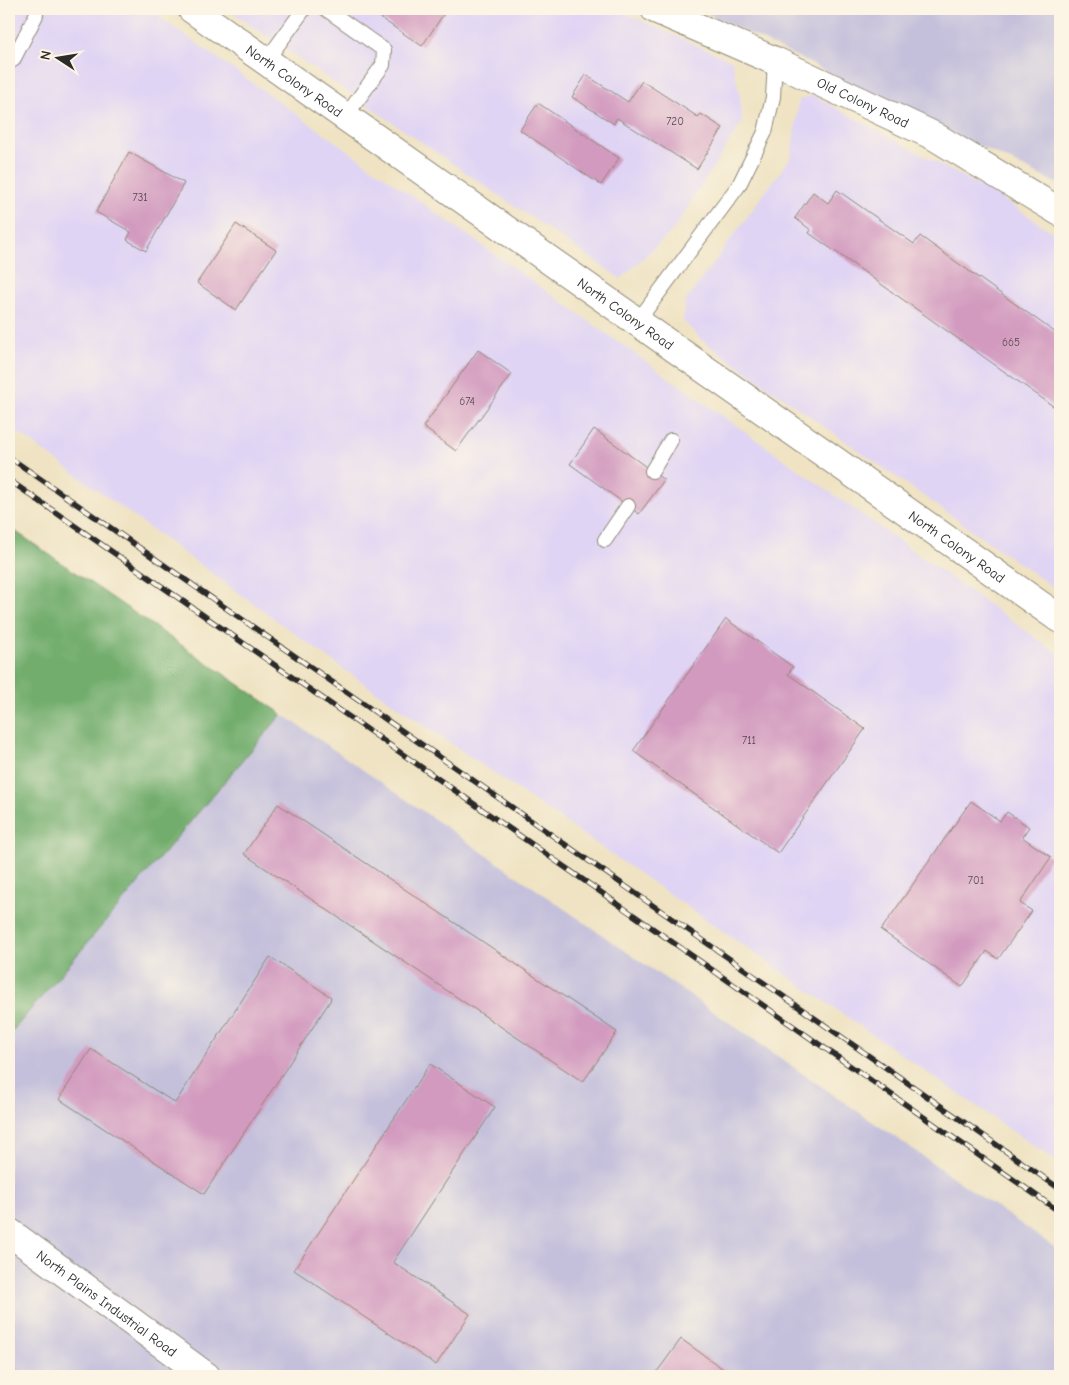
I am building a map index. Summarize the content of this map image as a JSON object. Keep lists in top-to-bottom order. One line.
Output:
{"streets":{"main road":["North Colony Road","Old Colony Road","North Plains Industrial Road"]},"house_numbers":["720","731","665","674","711","701"],"north":"left"}
